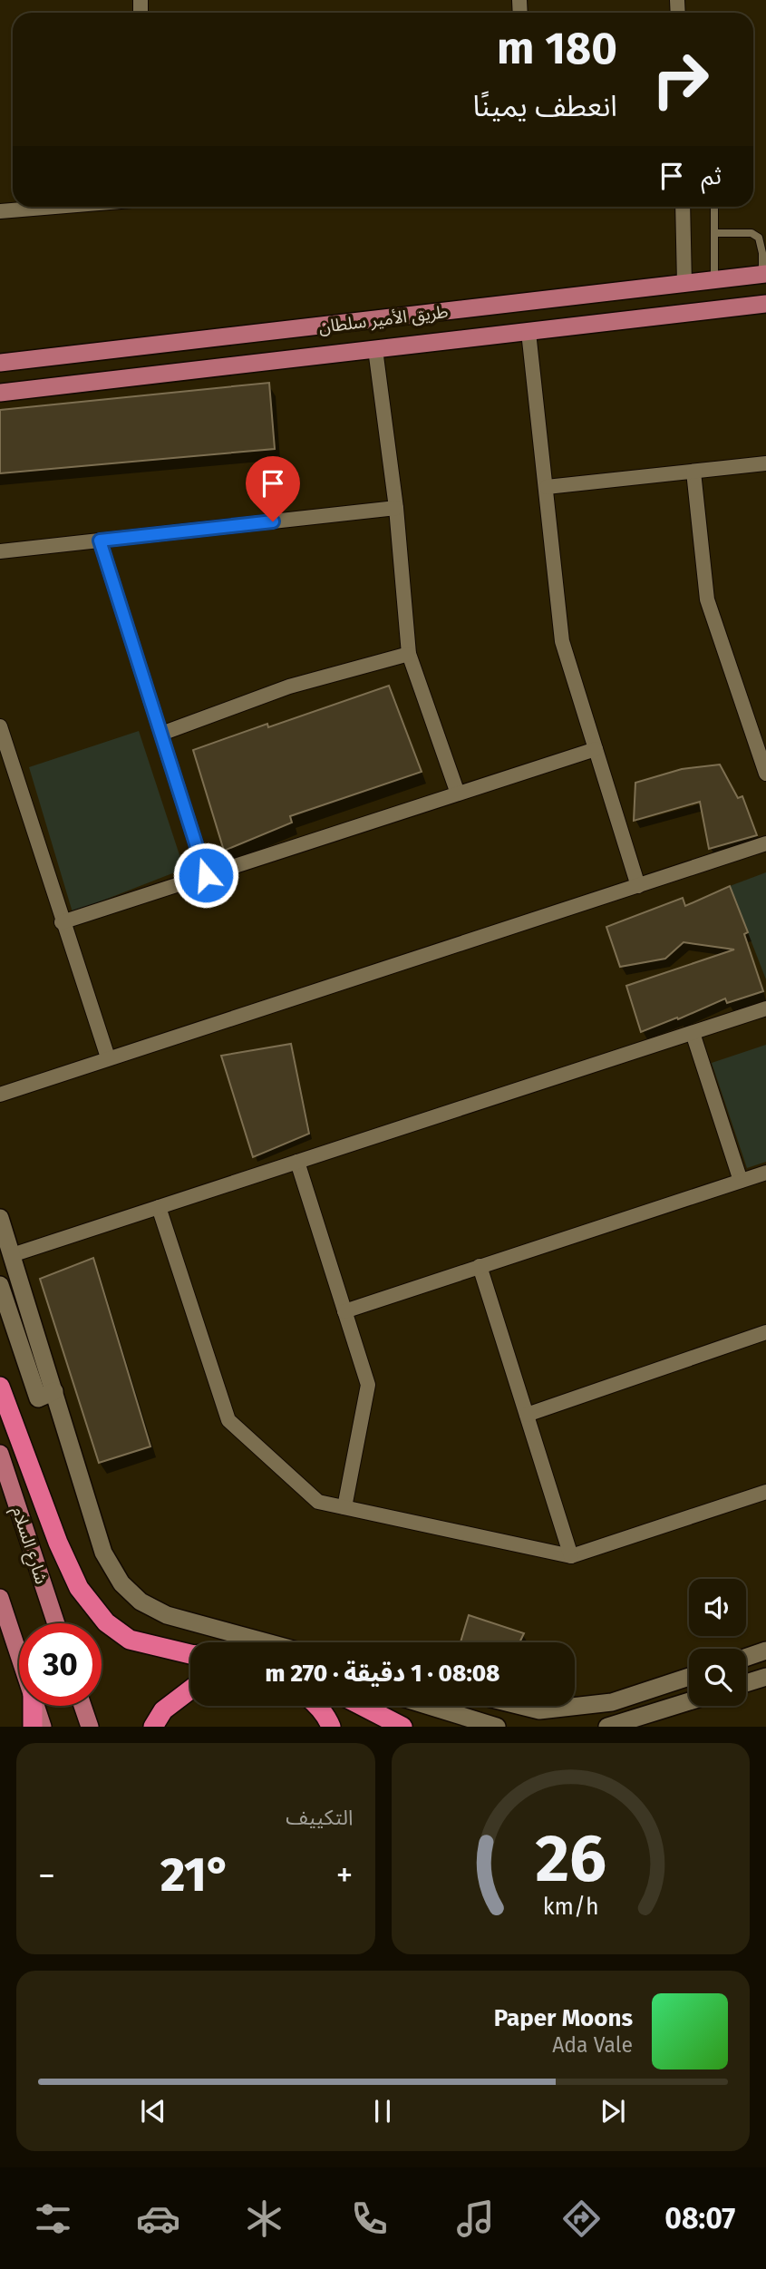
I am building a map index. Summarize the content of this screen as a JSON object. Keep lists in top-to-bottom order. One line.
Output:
{"streets":{"main road":["طريق الأمير سلطان","شارع السلام"]},"page":{"turn":["180 m","انعطف يمينًا"],"then":"ثم","limit":"30","trip":"08:08 · 1 دقيقة · 270 m","tile":"التكييف","heat":["−","21°","+"],"song":["Paper Moons","Ada Vale"],"tabs":"08:07","gauge":["26","km/h"]}}
